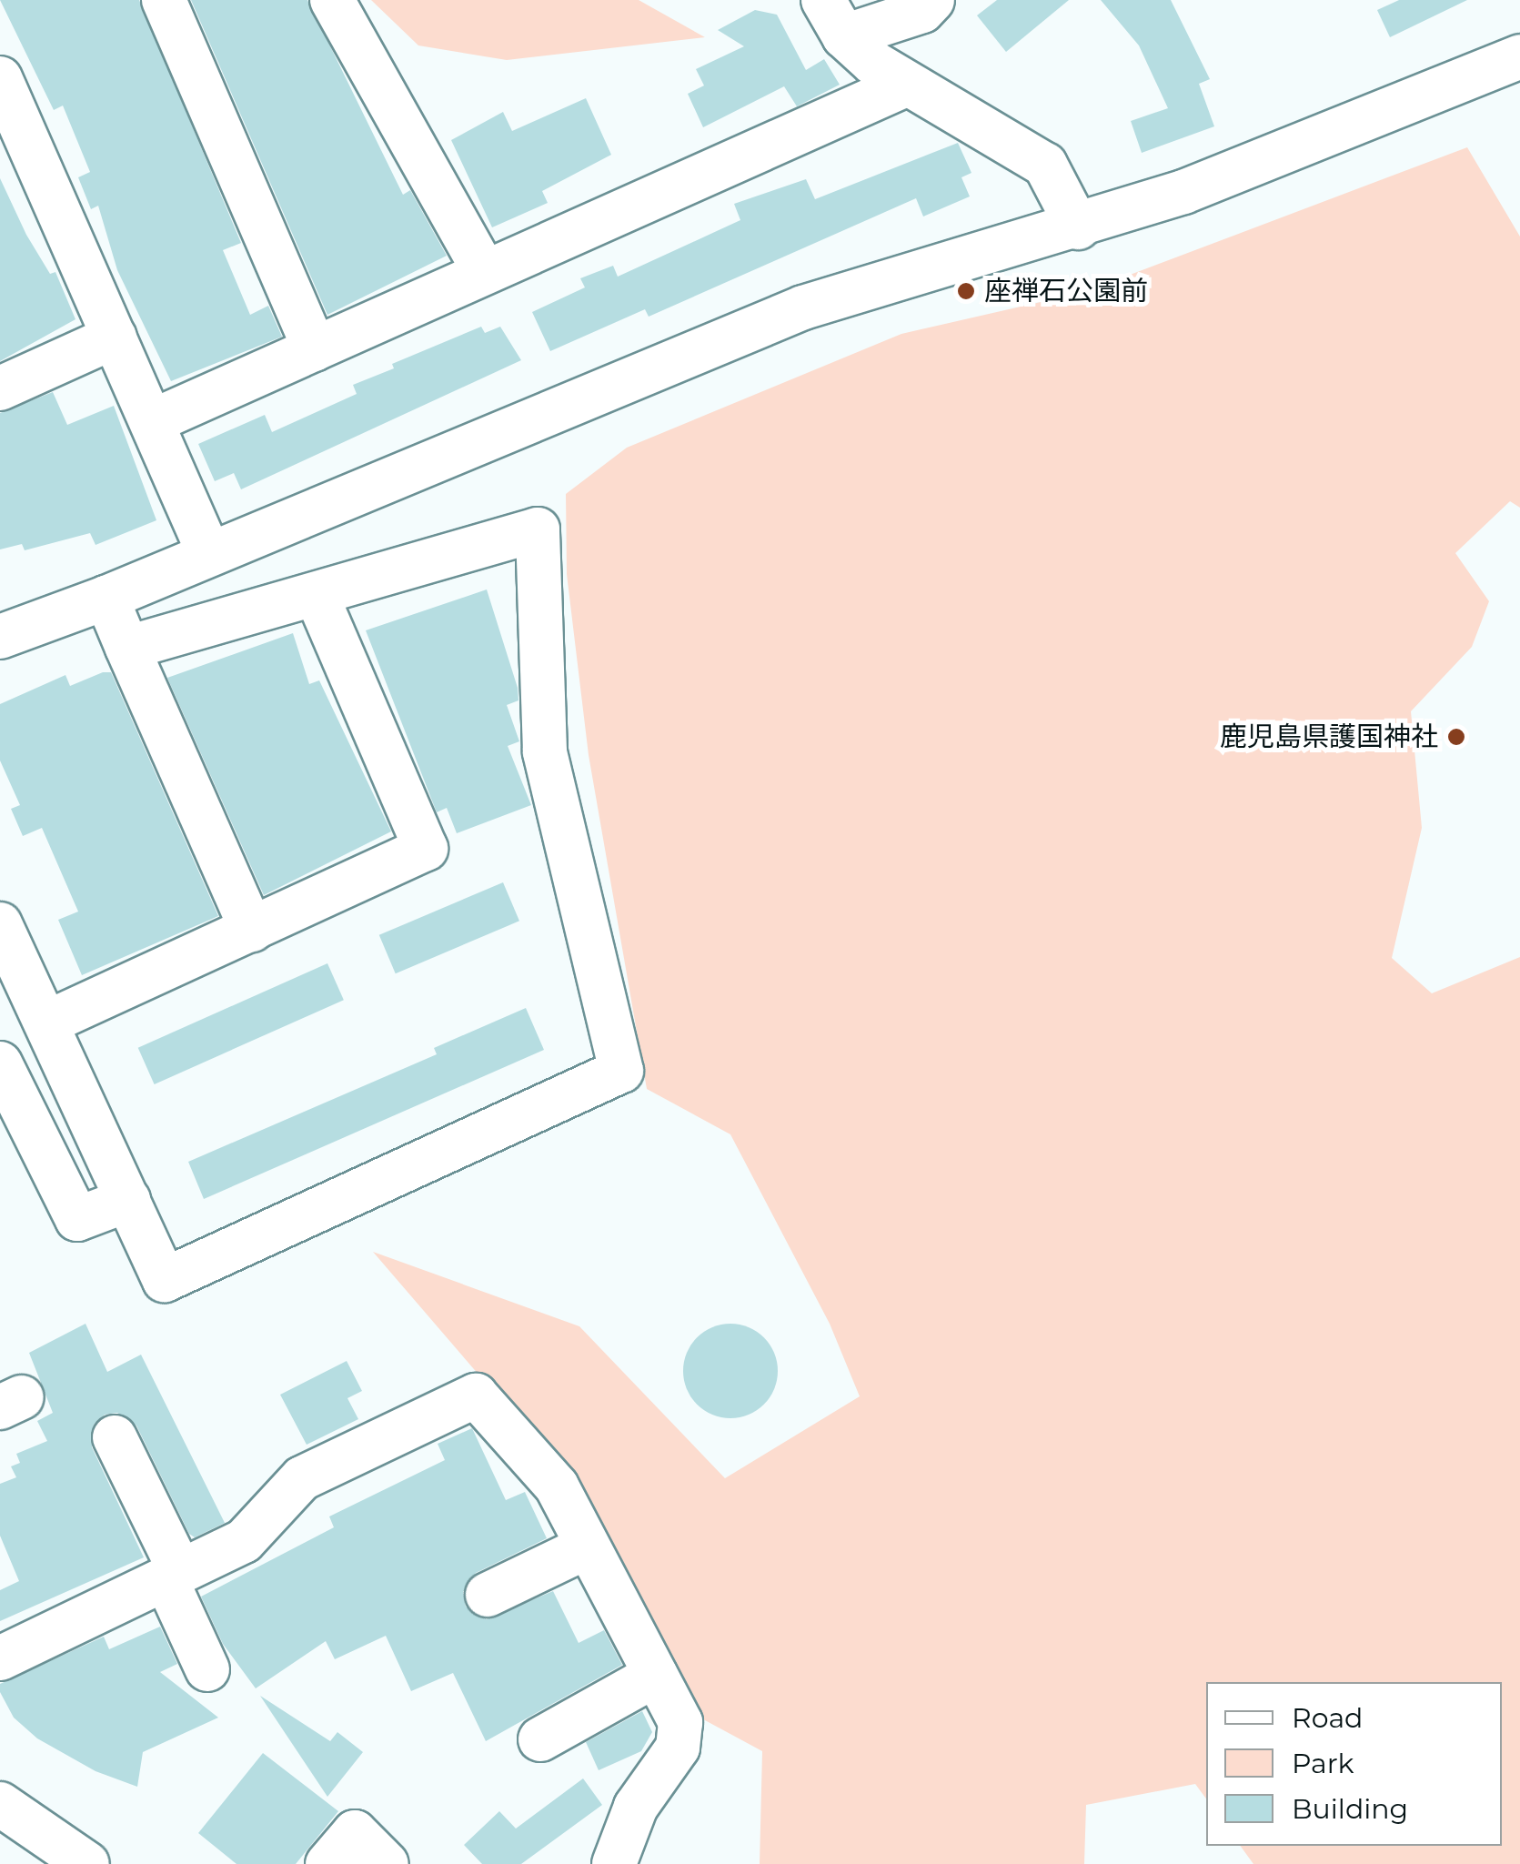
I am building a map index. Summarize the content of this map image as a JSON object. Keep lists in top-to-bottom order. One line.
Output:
{"places":["座禅石公園前","鹿児島県護国神社"],"legend":["Road","Park","Building"]}
